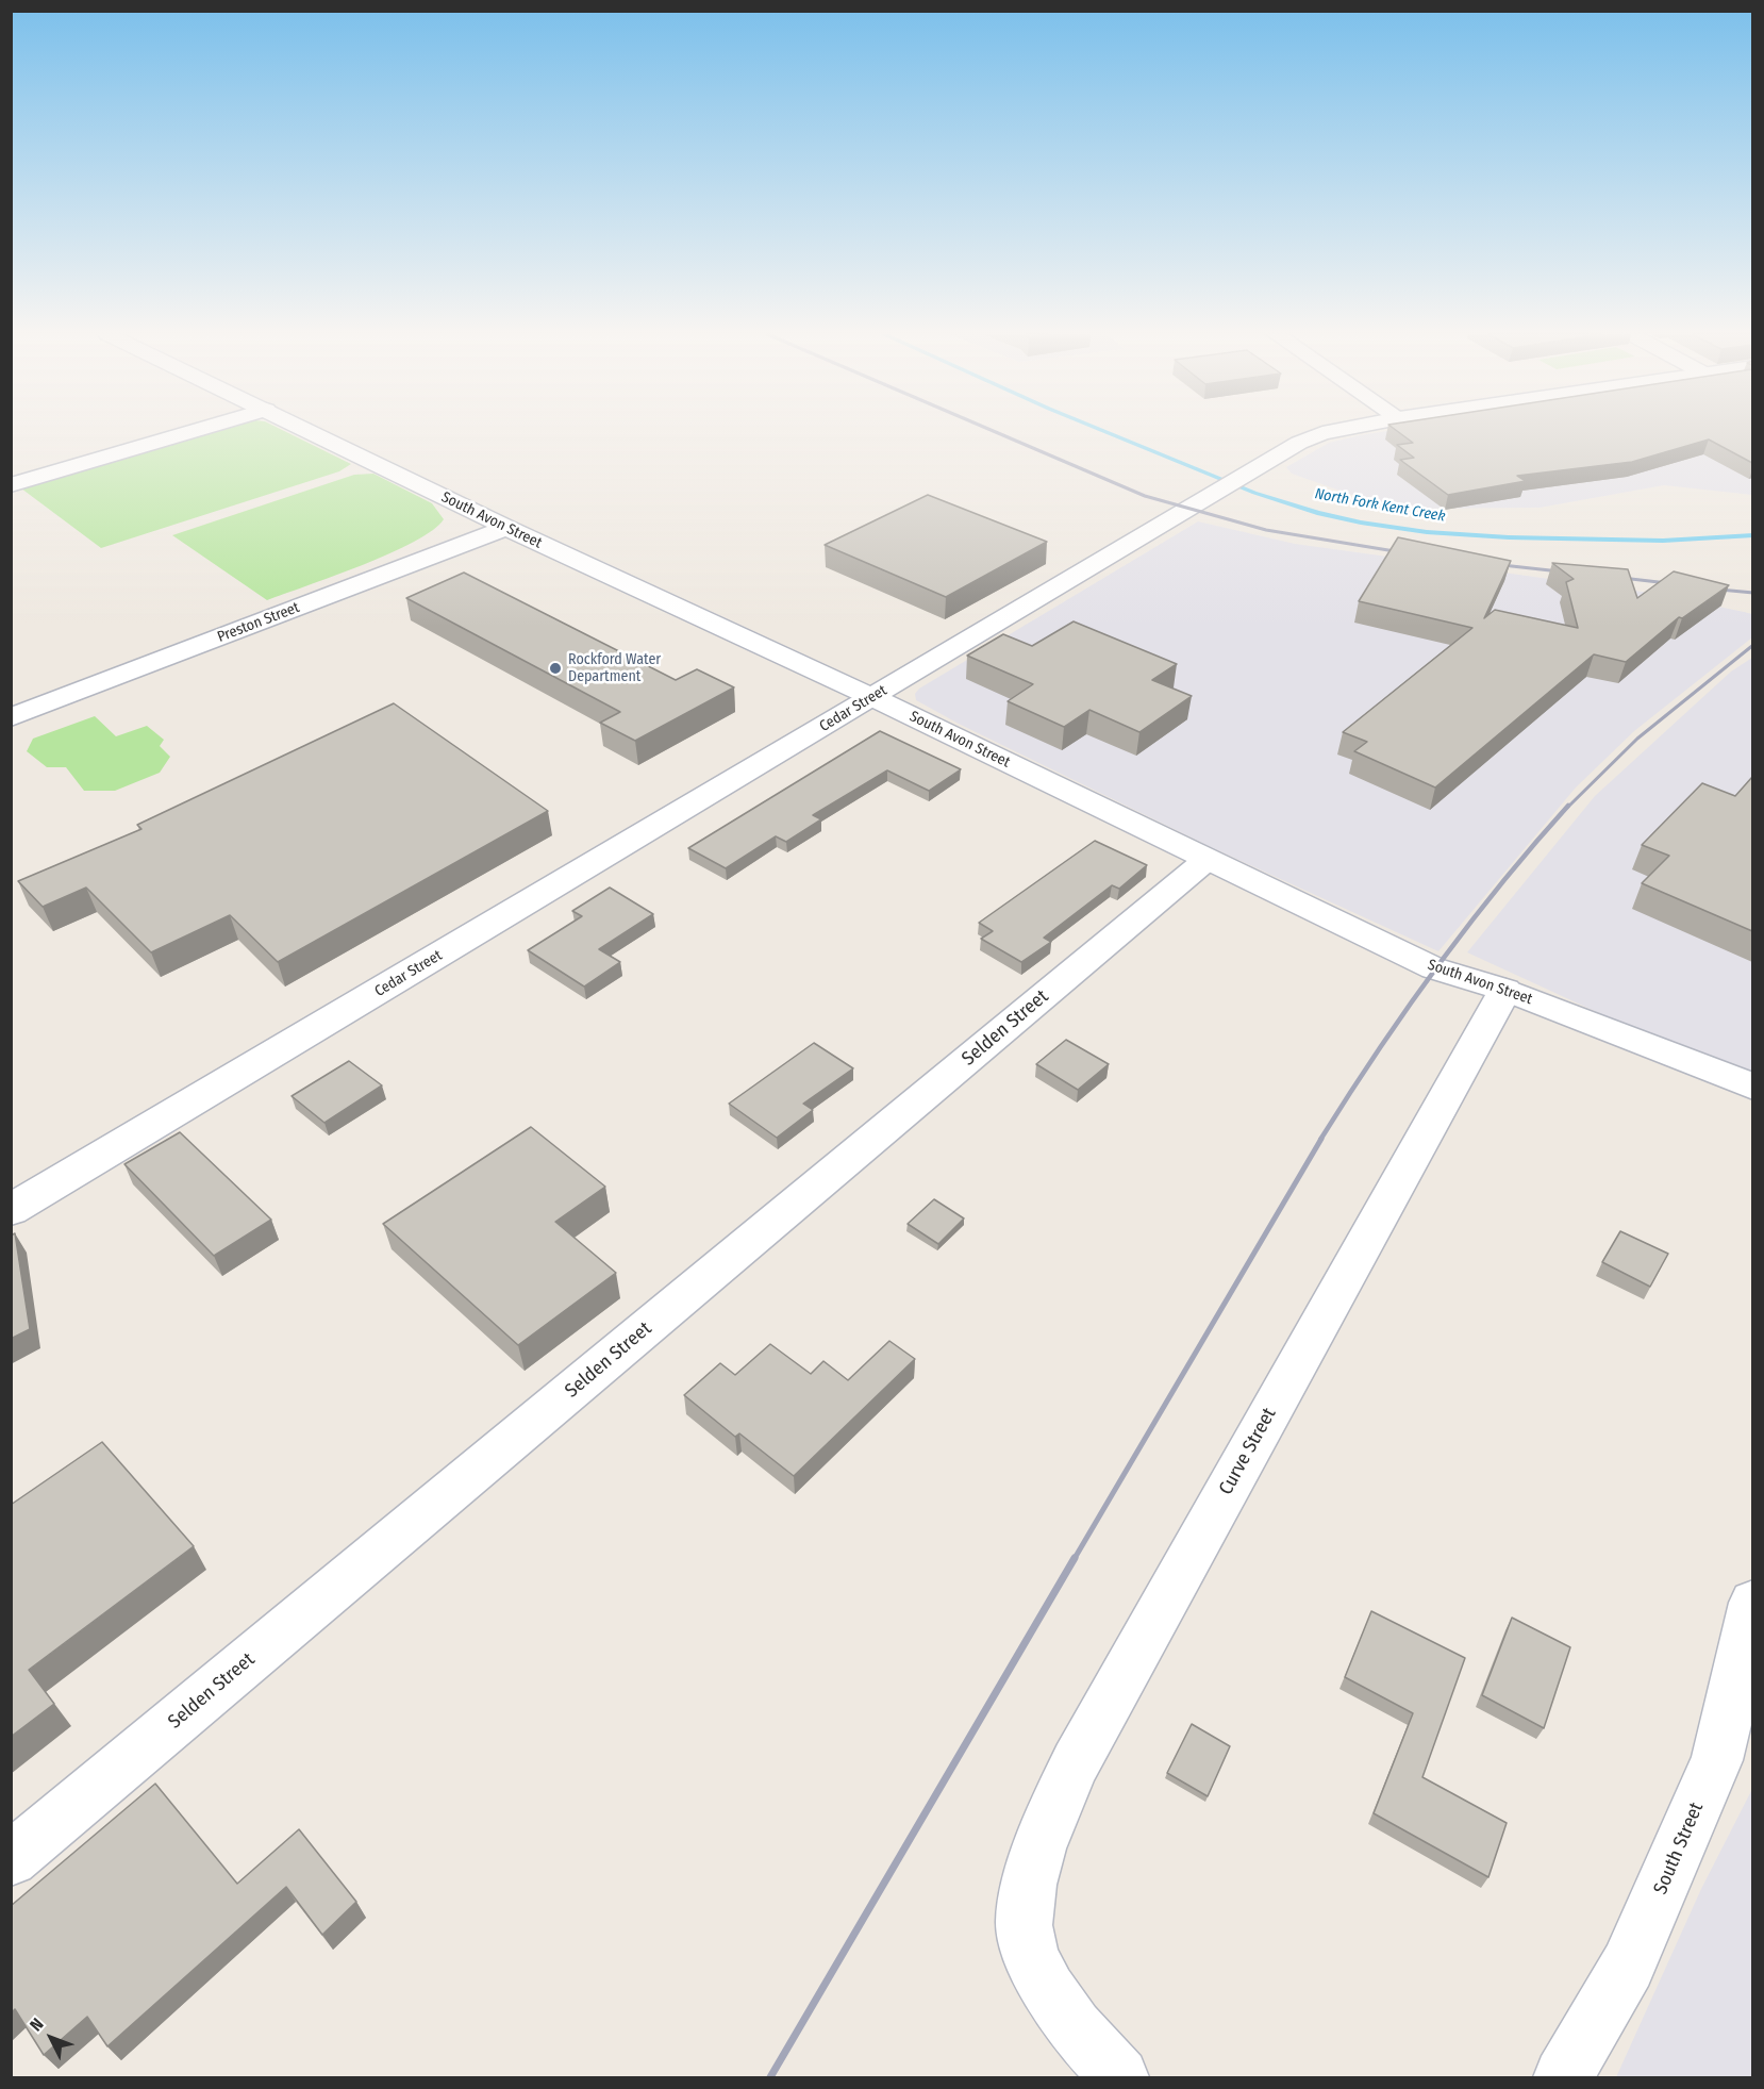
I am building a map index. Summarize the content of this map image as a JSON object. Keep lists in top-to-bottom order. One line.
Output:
{"streets":{"street":["South Avon Street","Preston Street","Cedar Street","Selden Street","Curve Street","South Street"]},"crossings":[["South Avon Street","Preston Street"],["South Avon Street","Cedar Street"],["South Avon Street","Selden Street"],["South Avon Street","Curve Street"]],"water":["North Fork Kent Creek"],"places":["Rockford Water Department"],"north":"top left"}
